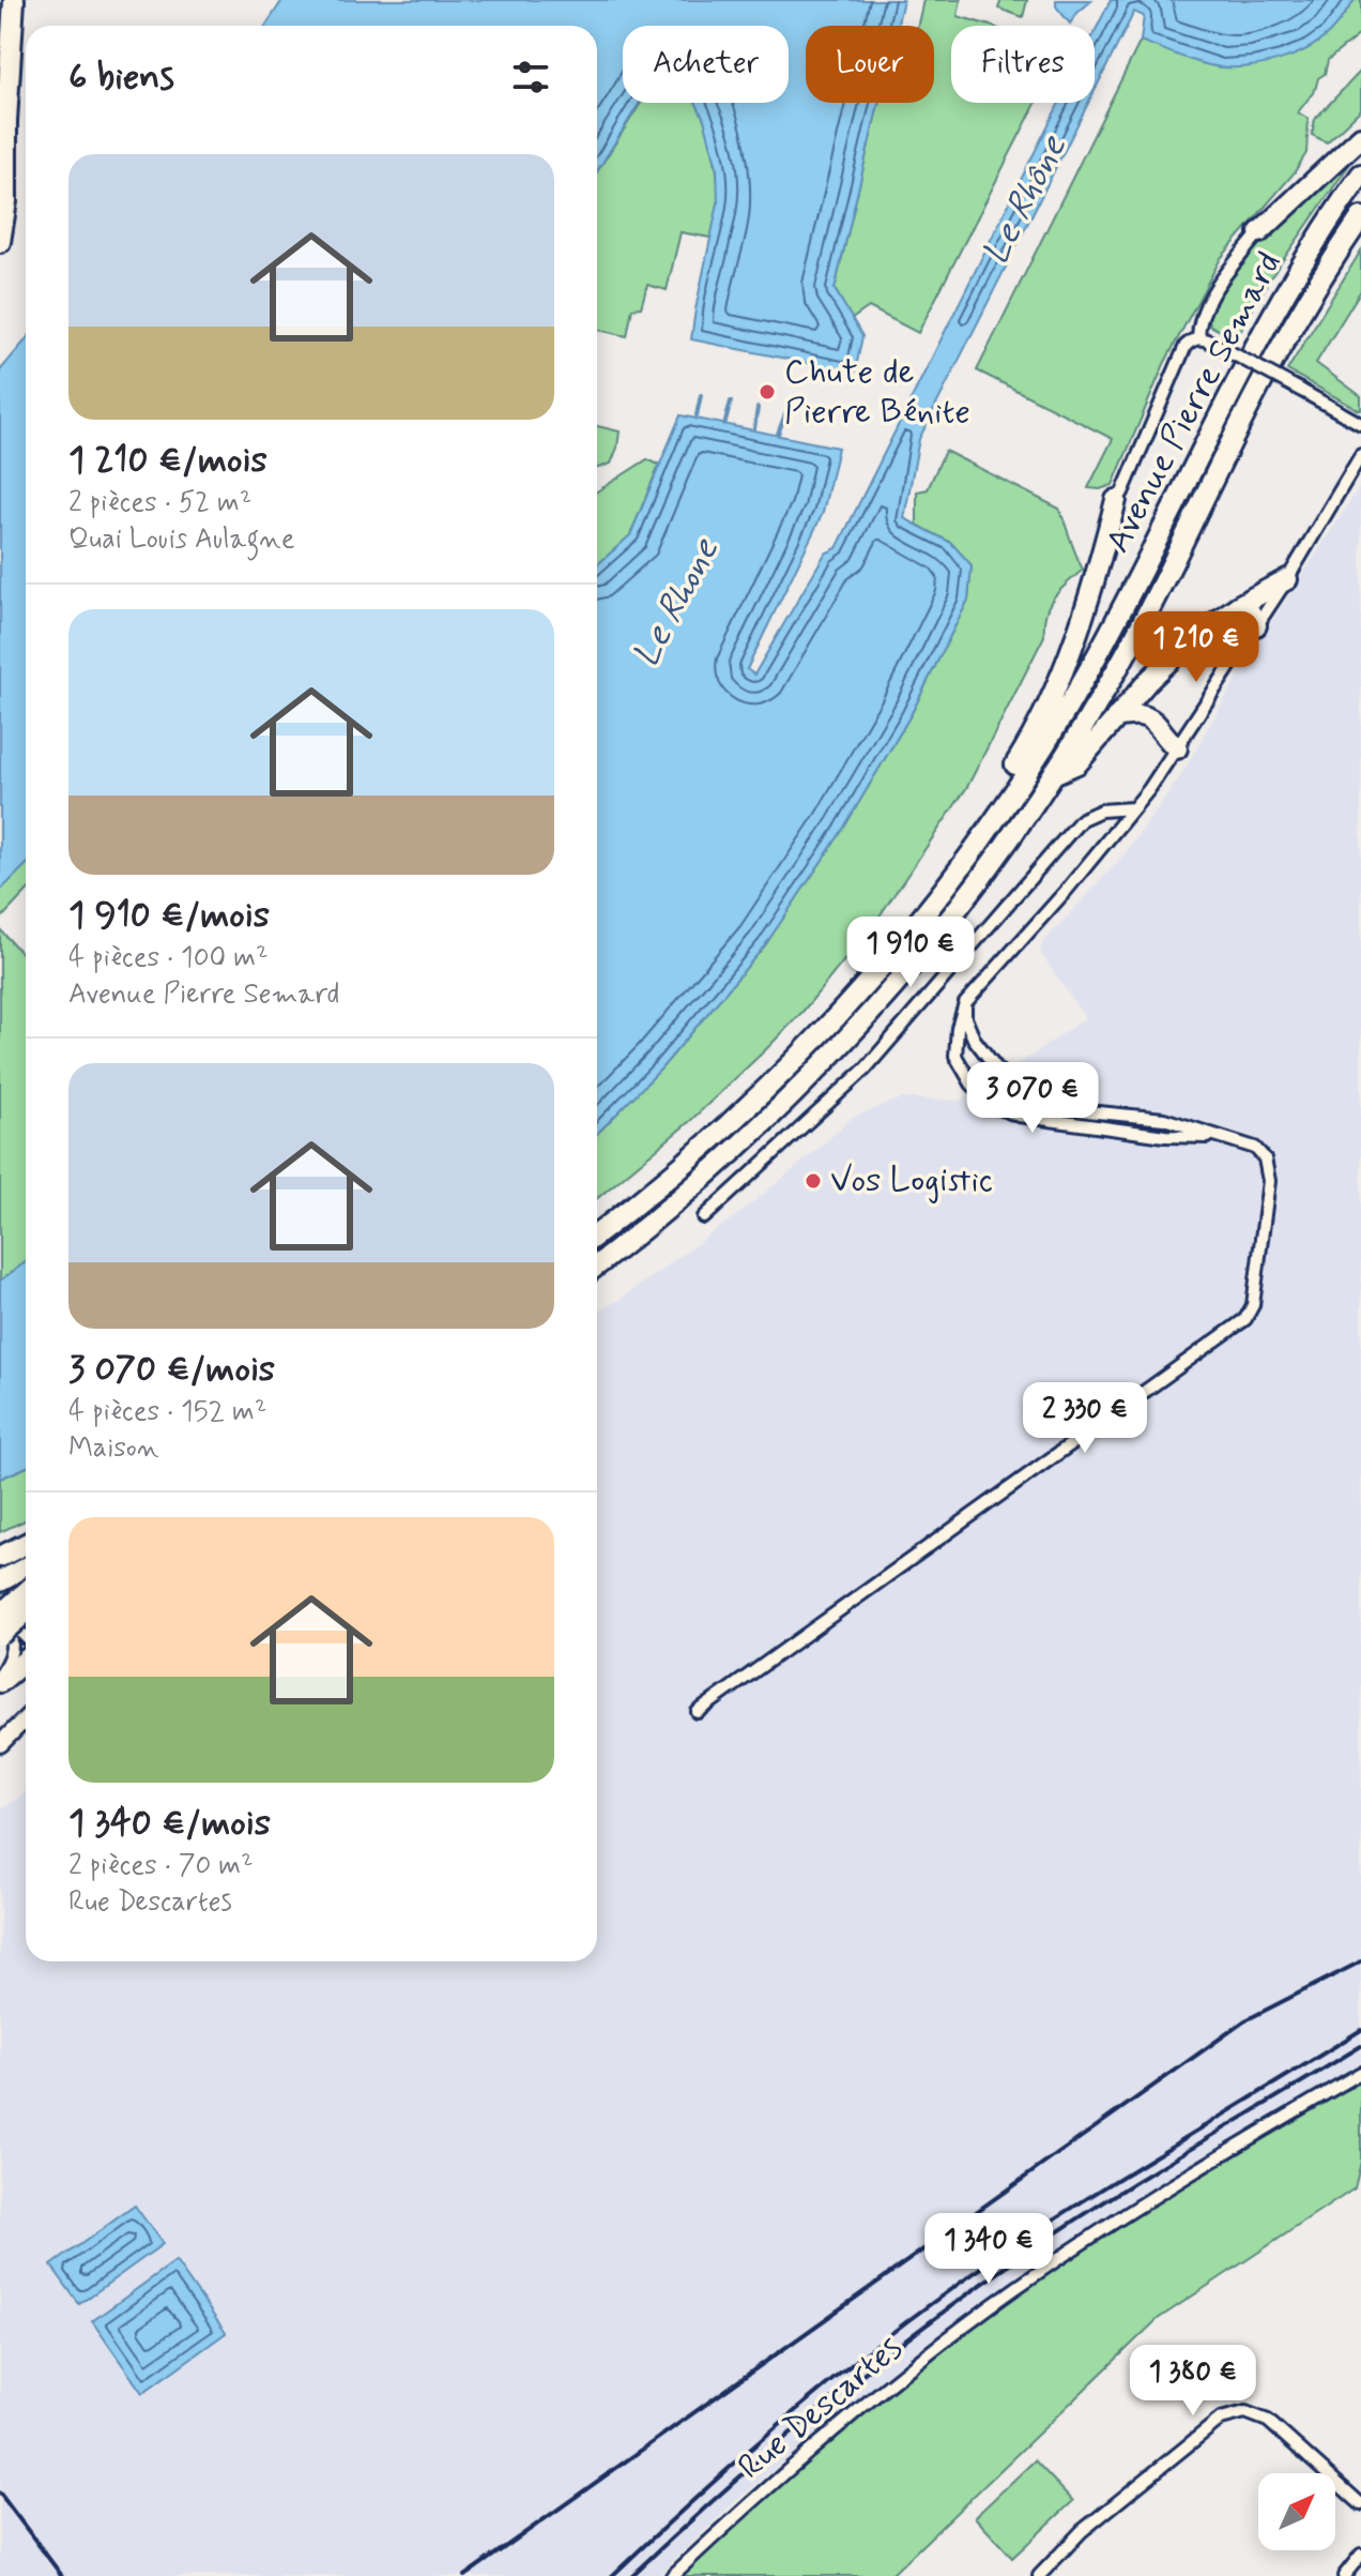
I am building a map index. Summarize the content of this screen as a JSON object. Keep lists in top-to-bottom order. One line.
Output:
{"streets":{"highway":["Avenue Pierre Semard"],"street":["Rue Descartes"]},"water":["Le Rhône","Le Rhone"],"places":["Chute de Pierre Bénite","Vos Logistic"],"north":"top right","page":{"chip":["Acheter","Louer","Filtres"],"heading":"6 biens","list":[{"name":"1 210 €/mois","note":"2 pièces · 52 m² · Quai Louis Aulagne"},{"name":"1 910 €/mois","note":"4 pièces · 100 m² · Avenue Pierre Semard"},{"name":"3 070 €/mois","note":"4 pièces · 152 m² · Maison"},{"name":"1 340 €/mois","note":"2 pièces · 70 m² · Rue Descartes"}],"price":["1 210 €","1 910 €","3 070 €","2 330 €","1 340 €","1 380 €"]}}
